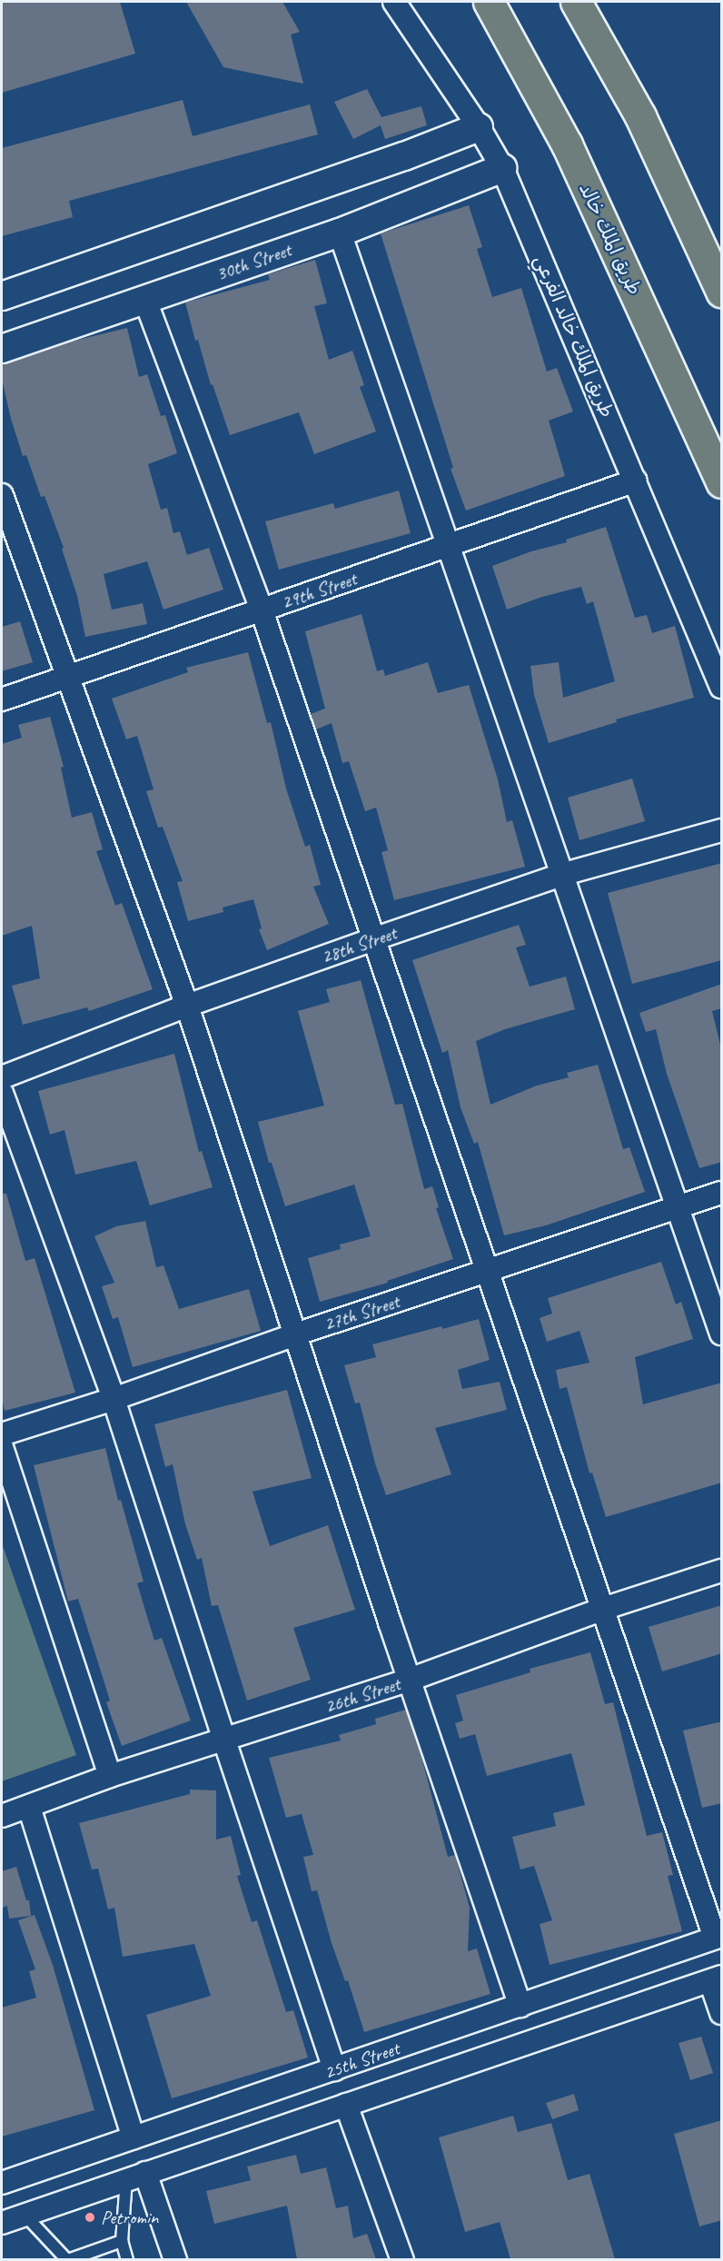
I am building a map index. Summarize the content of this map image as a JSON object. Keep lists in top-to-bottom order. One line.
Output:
{"streets":{"highway":["طريق الملك خالد"],"street":["30th Street","طريق الملك خالد الفرعي","29th Street","28th Street","27th Street","26th Street","25th Street"]},"crossings":[["30th Street","طريق الملك خالد الفرعي"],["طريق الملك خالد الفرعي","29th Street"]],"places":["Petromin"]}
